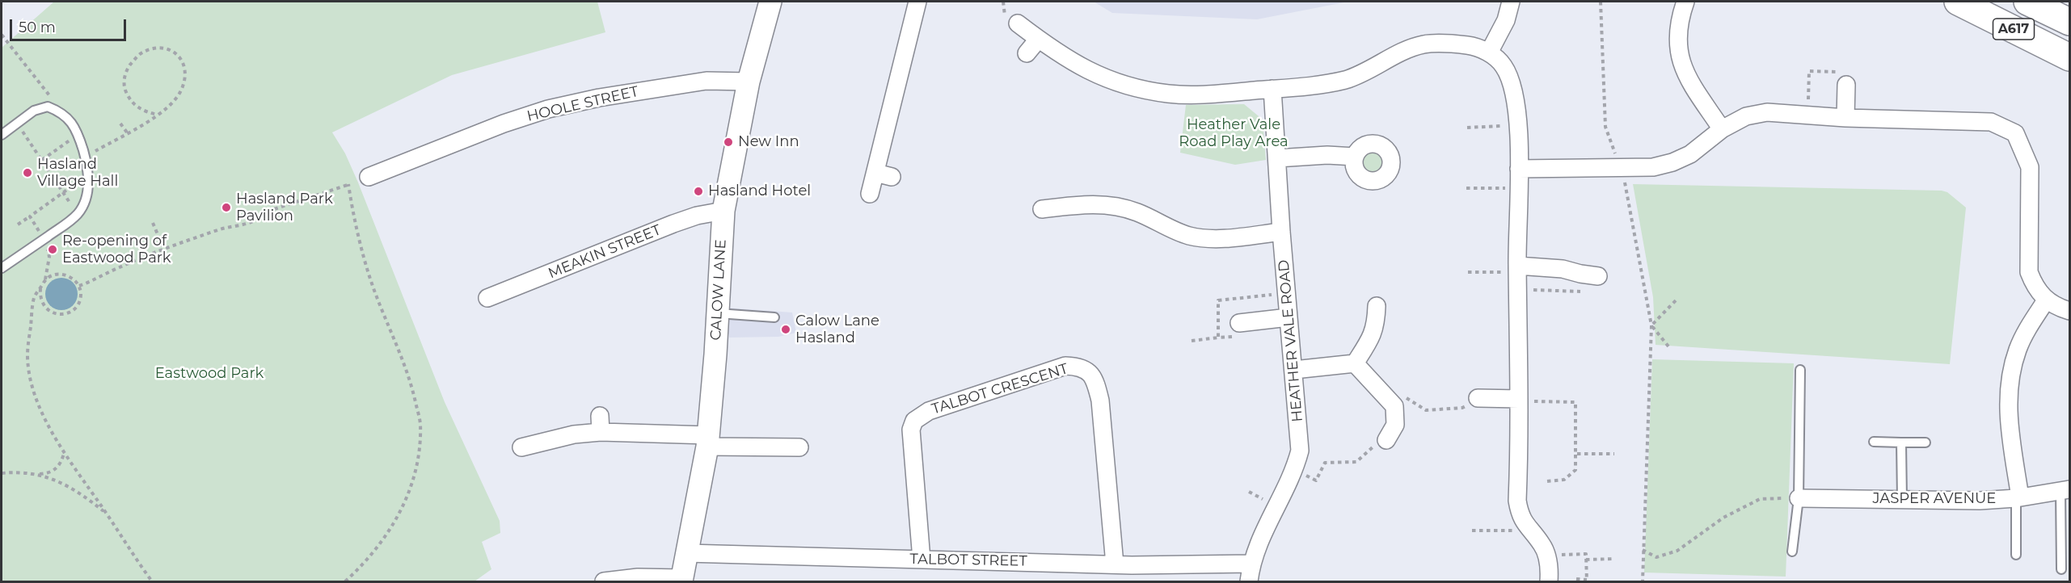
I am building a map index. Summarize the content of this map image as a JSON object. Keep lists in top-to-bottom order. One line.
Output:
{"streets":{"highway":["A617"],"street":["HOOLE STREET","MEAKIN STREET","CALOW LANE","HEATHER VALE ROAD","TALBOT CRESCENT","JASPER AVENUE","TALBOT STREET"]},"crossings":[["HOOLE STREET","CALOW LANE"],["MEAKIN STREET","CALOW LANE"],["CALOW LANE","TALBOT STREET"],["HEATHER VALE ROAD","TALBOT STREET"],["TALBOT CRESCENT","TALBOT STREET"]],"parks":["Heather Vale Road Play Area","Eastwood Park"],"places":["New Inn","Hasland Village Hall","Hasland Hotel","Hasland Park Pavilion","Re-opening of Eastwood Park","Calow Lane Hasland"],"scale_bar":"50 m"}
